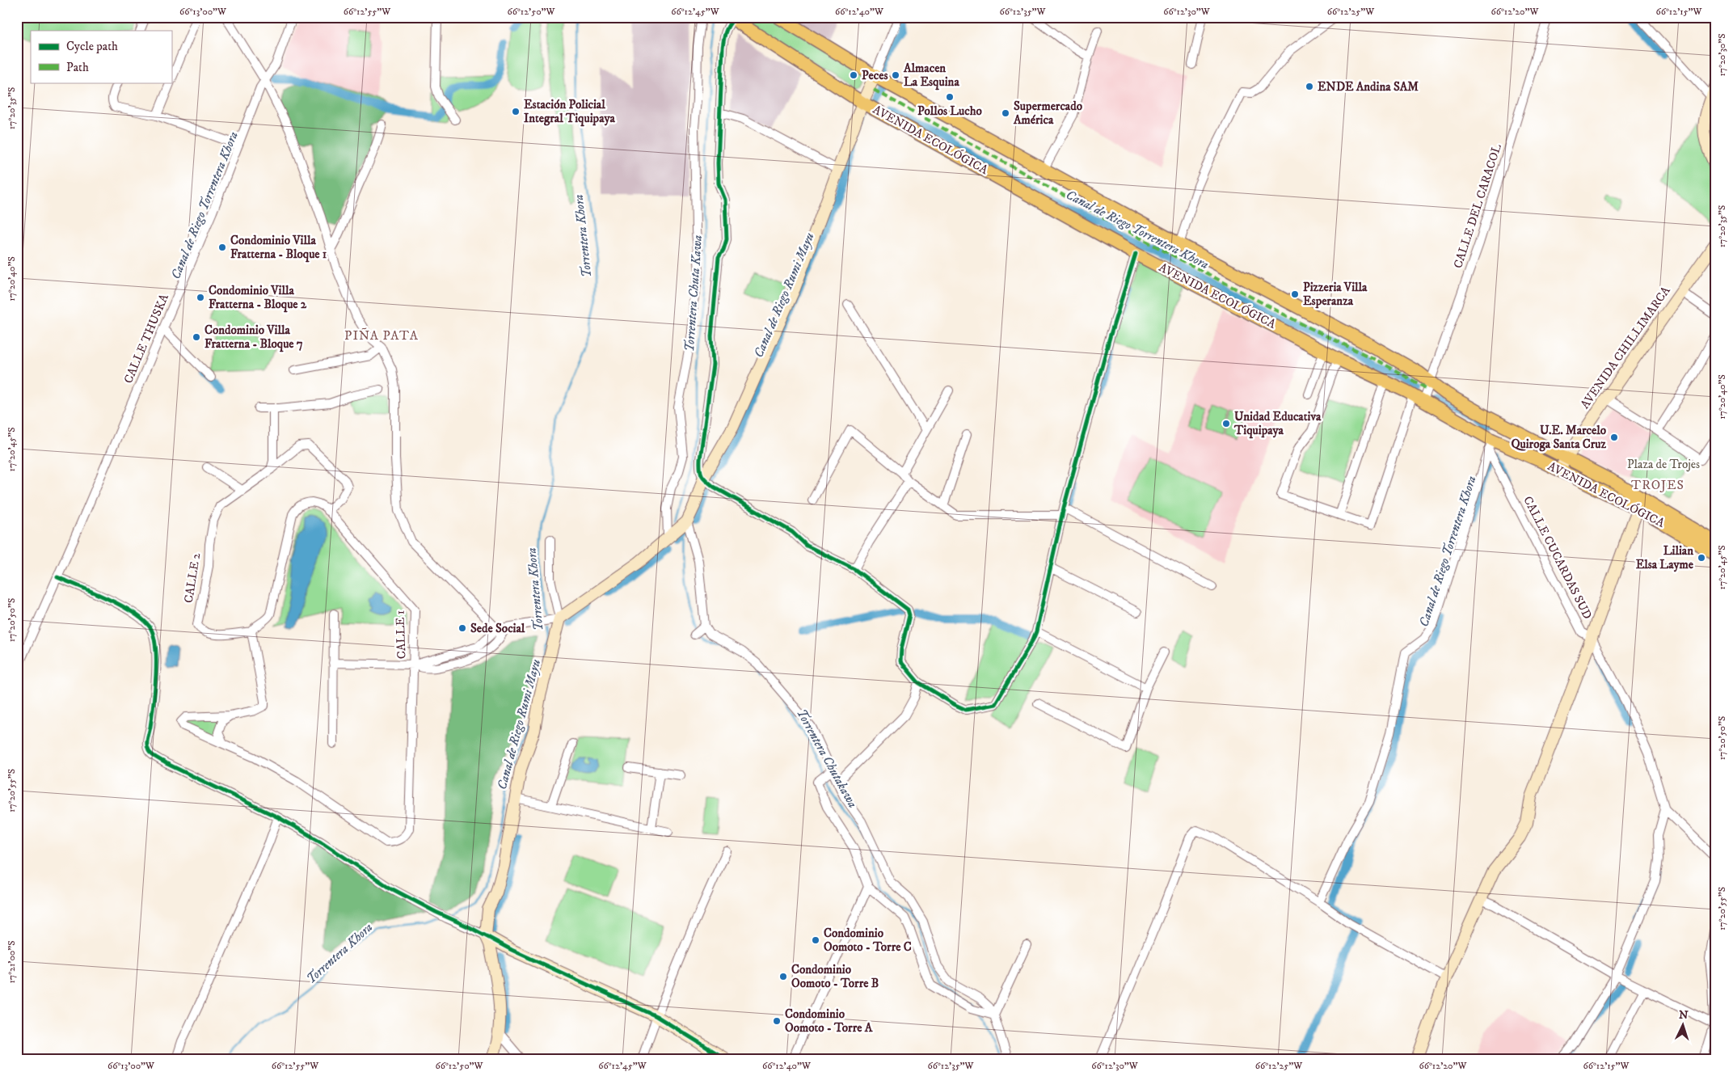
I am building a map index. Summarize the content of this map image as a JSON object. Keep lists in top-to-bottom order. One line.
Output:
{"streets":{"main road":["AVENIDA ECOLÓGICA"],"street":["CALLE DEL CARACOL","CALLE THUSKA","AVENIDA CHILLIMARCA","CALLE CUCARDAS SUD","CALLE 2","CALLE 1"]},"crossings":[["AVENIDA ECOLÓGICA","CALLE DEL CARACOL"],["AVENIDA ECOLÓGICA","AVENIDA CHILLIMARCA"],["AVENIDA ECOLÓGICA","CALLE CUCARDAS SUD"],["CALLE 2","CALLE 1"]],"districts":["PIÑA PATA","TROJES"],"water":["Canal de Riego Torrentera Khora","Torrentera Khora","Torrentera Chuta Kawa","Canal de Riego Rumi Mayu","Torrentera Chutakawa"],"parks":["Plaza de Trojes"],"places":["Peces","Almacen La Esquina","ENDE Andina SAM","Pollos Lucho","Estación Policial Integral Tiquipaya","Supermercado América","Condominio Villa Fratterna - Bloque 1","Pizzeria Villa Esperanza","Condominio Villa Fratterna - Bloque 2","Condominio Villa Fratterna - Bloque 7","Unidad Educativa Tiquipaya","U.E. Marcelo Quiroga Santa Cruz","Lilian Elsa Layme","Sede Social","Condominio Oomoto - Torre C","Condominio Oomoto - Torre B","Condominio Oomoto - Torre A"],"legend":["Cycle path","Path"],"north":"top","coordinates":["66°13'00\"W","66°12'55\"W","66°12'50\"W","66°12'45\"W","66°12'40\"W","66°12'35\"W","66°12'30\"W","66°12'25\"W","66°12'20\"W","66°12'15\"W","17°20'30\"S","17°20'35\"S","17°20'40\"S","17°20'45\"S","17°20'50\"S","17°20'55\"S","17°21'00\"S"]}
